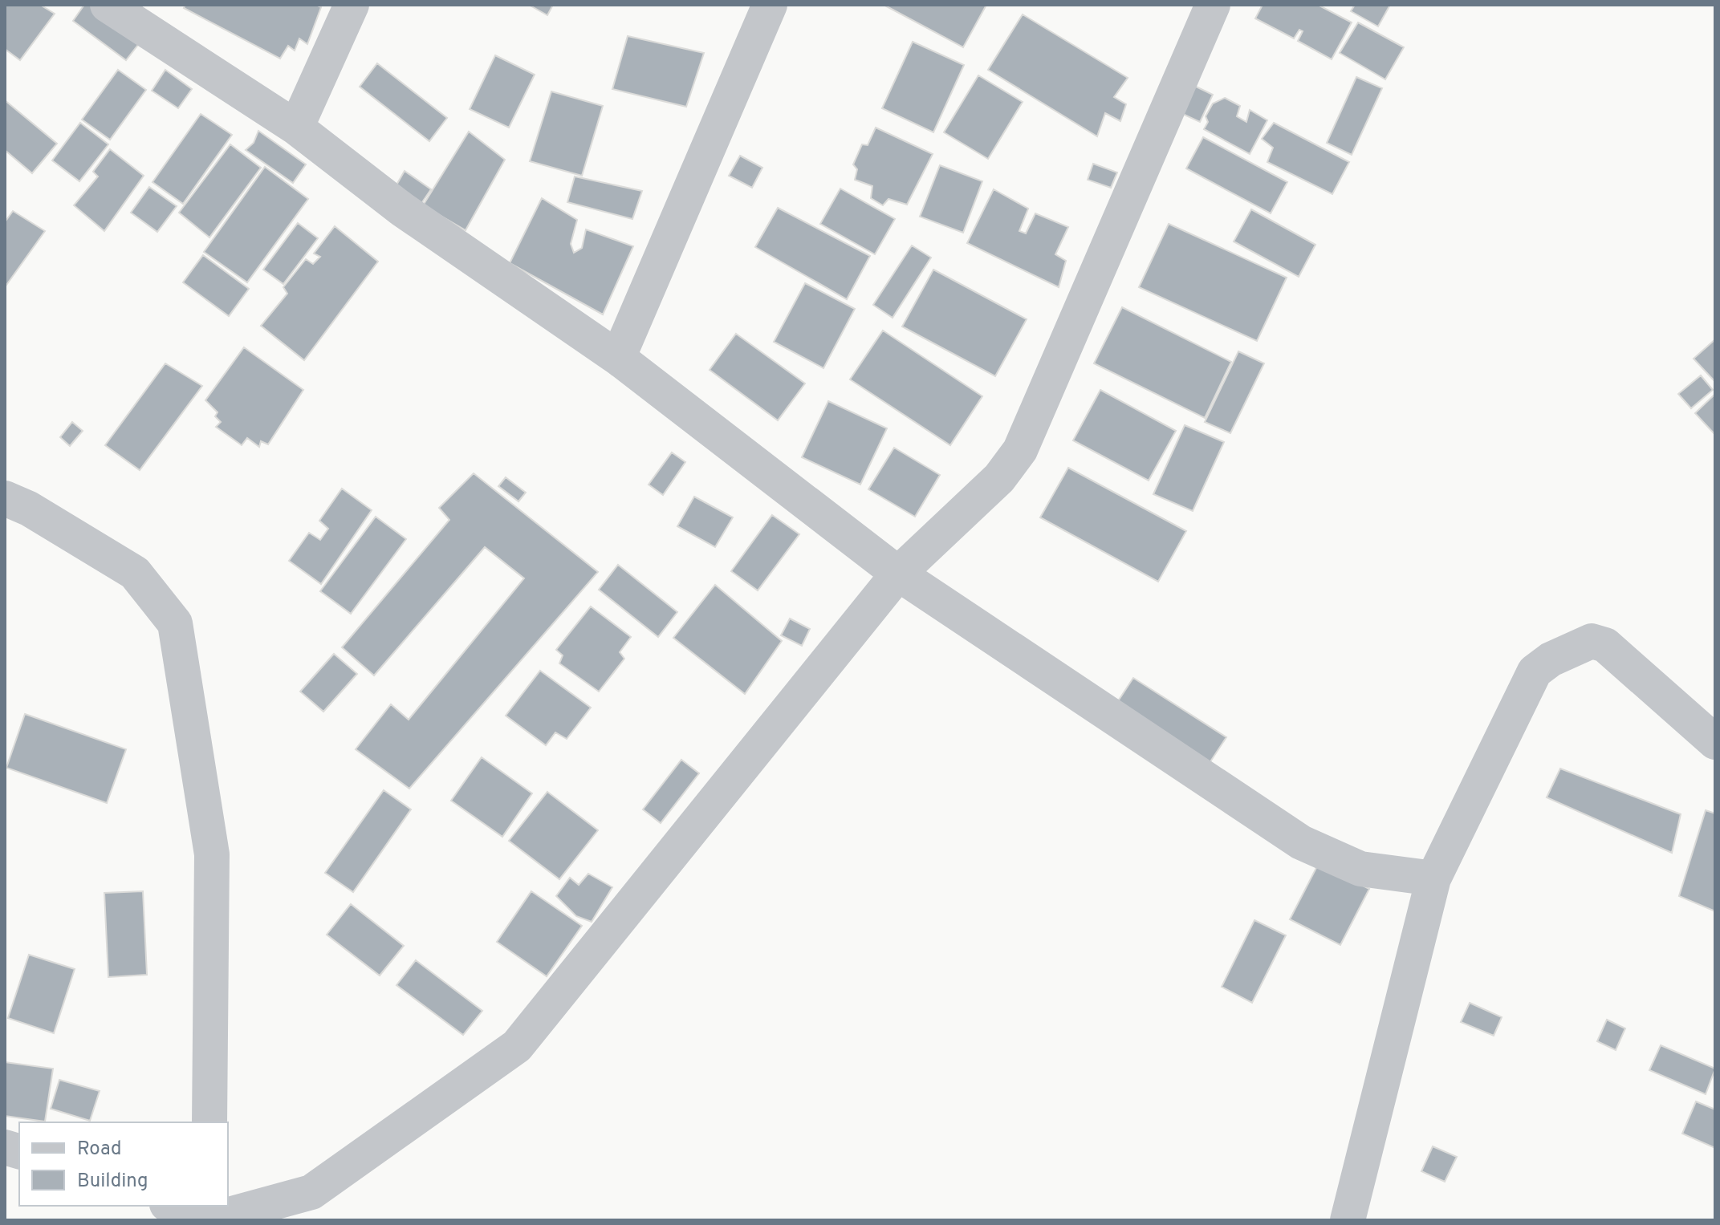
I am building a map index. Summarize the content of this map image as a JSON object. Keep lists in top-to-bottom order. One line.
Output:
{"legend":["Road","Building"]}
